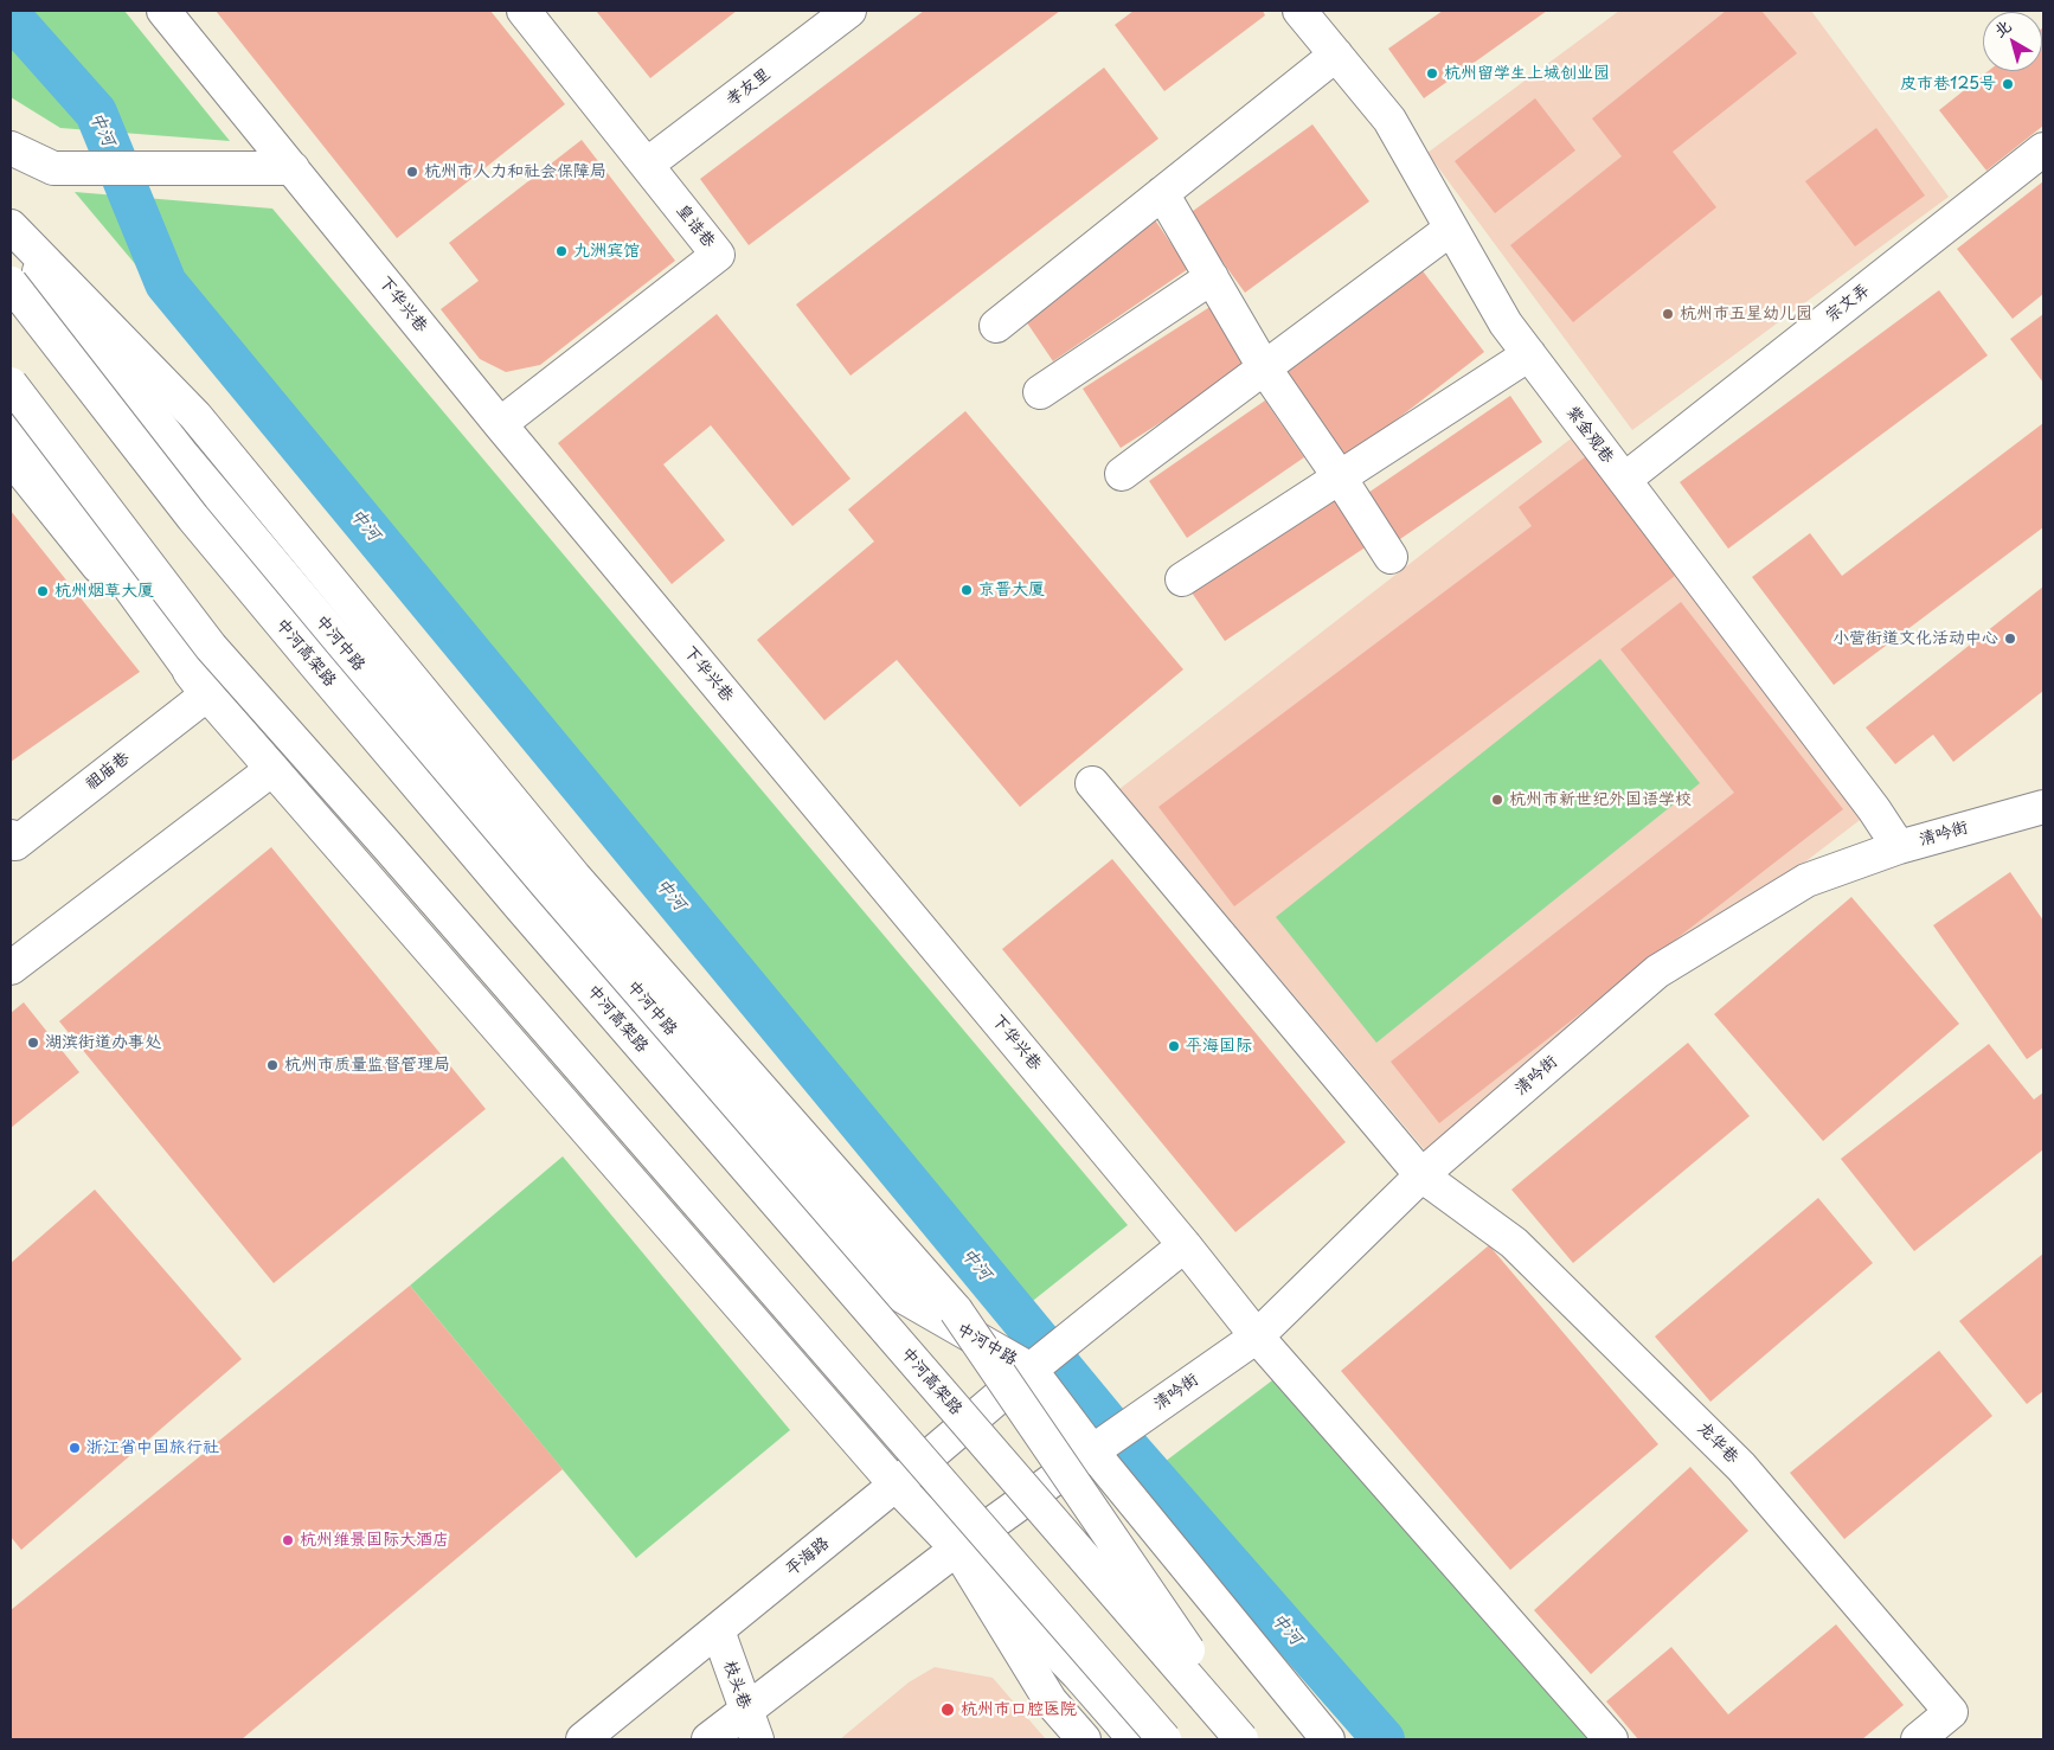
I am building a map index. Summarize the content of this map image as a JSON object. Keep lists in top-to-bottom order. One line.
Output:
{"streets":{"main road":["孝友里","皇诰巷","宗文弄","下华兴巷","紫金观巷","中河中路","中河高架路","祖庙巷","清吟街","龙华巷","平海路","枝头巷"]},"crossings":[["孝友里","皇诰巷"],["皇诰巷","下华兴巷"],["宗文弄","紫金观巷"],["下华兴巷","清吟街"],["紫金观巷","清吟街"],["中河中路","清吟街"],["中河中路","平海路"],["清吟街","龙华巷"],["平海路","枝头巷"]],"water":["中河"],"places":["杭州留学生上城创业园","皮市巷125号","杭州市人力和社会保障局","九洲宾馆","杭州市五星幼儿园","京晋大厦","杭州烟草大厦","小营街道文化活动中心","杭州市新世纪外国语学校","湖滨街道办事处","平海国际","杭州市质量监督管理局","浙江省中国旅行社","杭州维景国际大酒店","杭州市口腔医院"],"north":"top left"}
